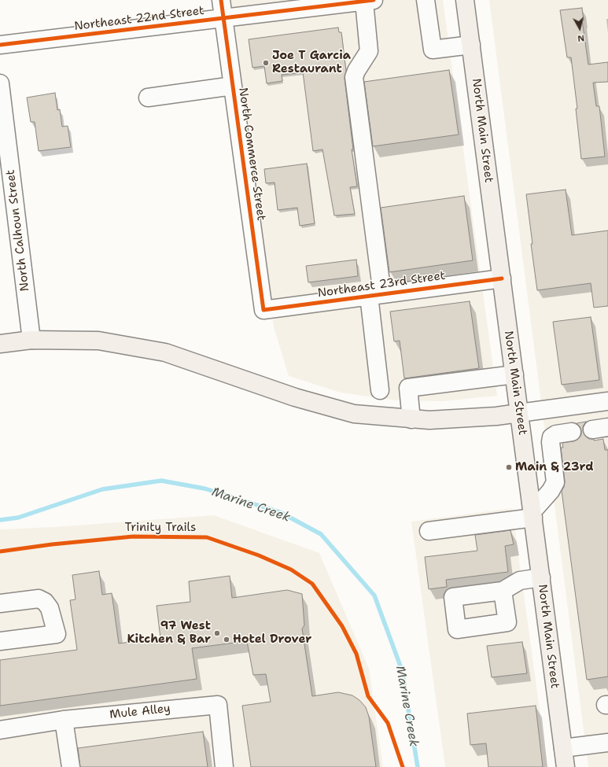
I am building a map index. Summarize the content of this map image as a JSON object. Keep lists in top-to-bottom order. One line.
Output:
{"streets":{"main road":["North Main Street"],"street":["Northeast 22nd Street","North Commerce Street","North Calhoun Street","Northeast 23rd Street","Mule Alley"],"cycle path":["Trinity Trails"]},"crossings":[["Northeast 22nd Street","North Commerce Street"],["North Main Street","Northeast 23rd Street"],["North Commerce Street","Northeast 23rd Street"]],"water":["Marine Creek"],"places":["Joe T Garcia Restaurant","Main & 23rd","97 West Kitchen & Bar","Hotel Drover"],"north":"bottom"}
